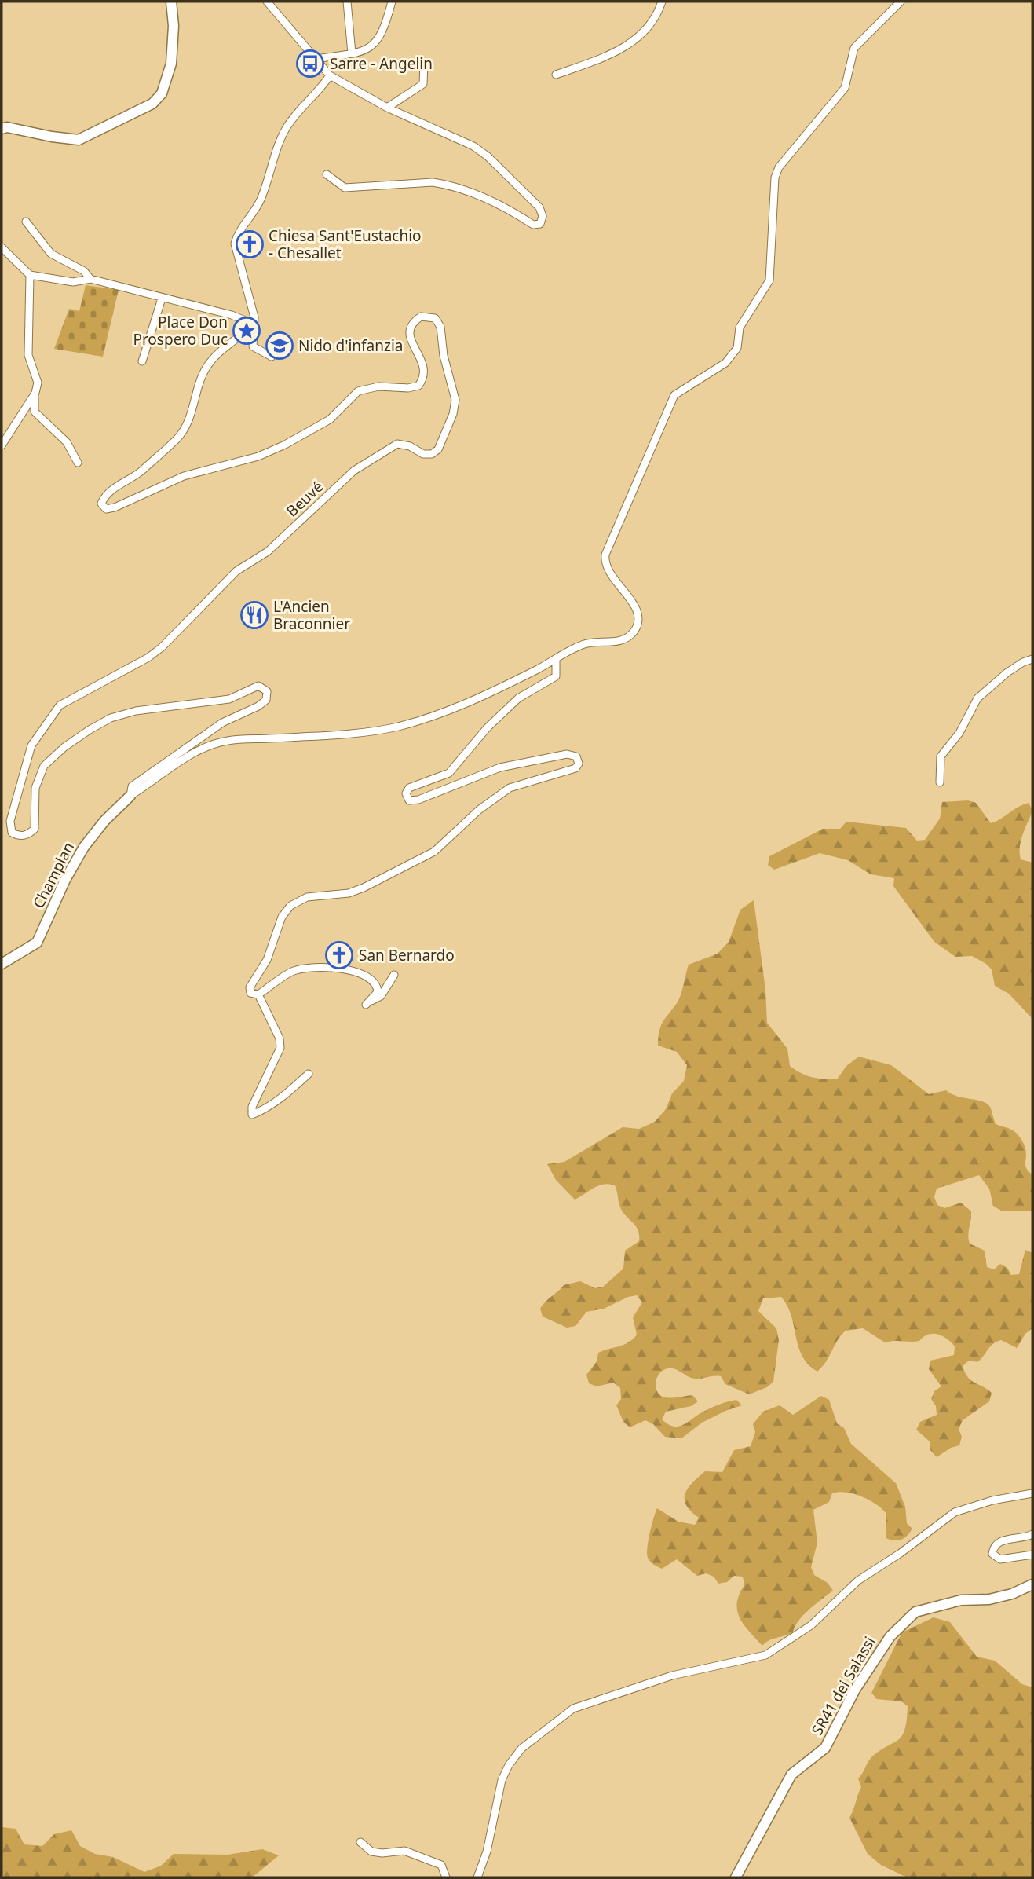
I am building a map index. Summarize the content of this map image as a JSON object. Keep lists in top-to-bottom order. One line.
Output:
{"streets":{"street":["Beuvé","Champlan","SR41 dei Salassi"]},"crossings":[["Beuvé","Champlan"]],"places":{"bus stop":["Sarre - Angelin"],"church":["Chiesa Sant'Eustachio - Chesallet","San Bernardo"],"place":["Place Don Prospero Duc"],"school or university":["Nido d'infanzia"],"restaurant":["L'Ancien Braconnier"]}}
